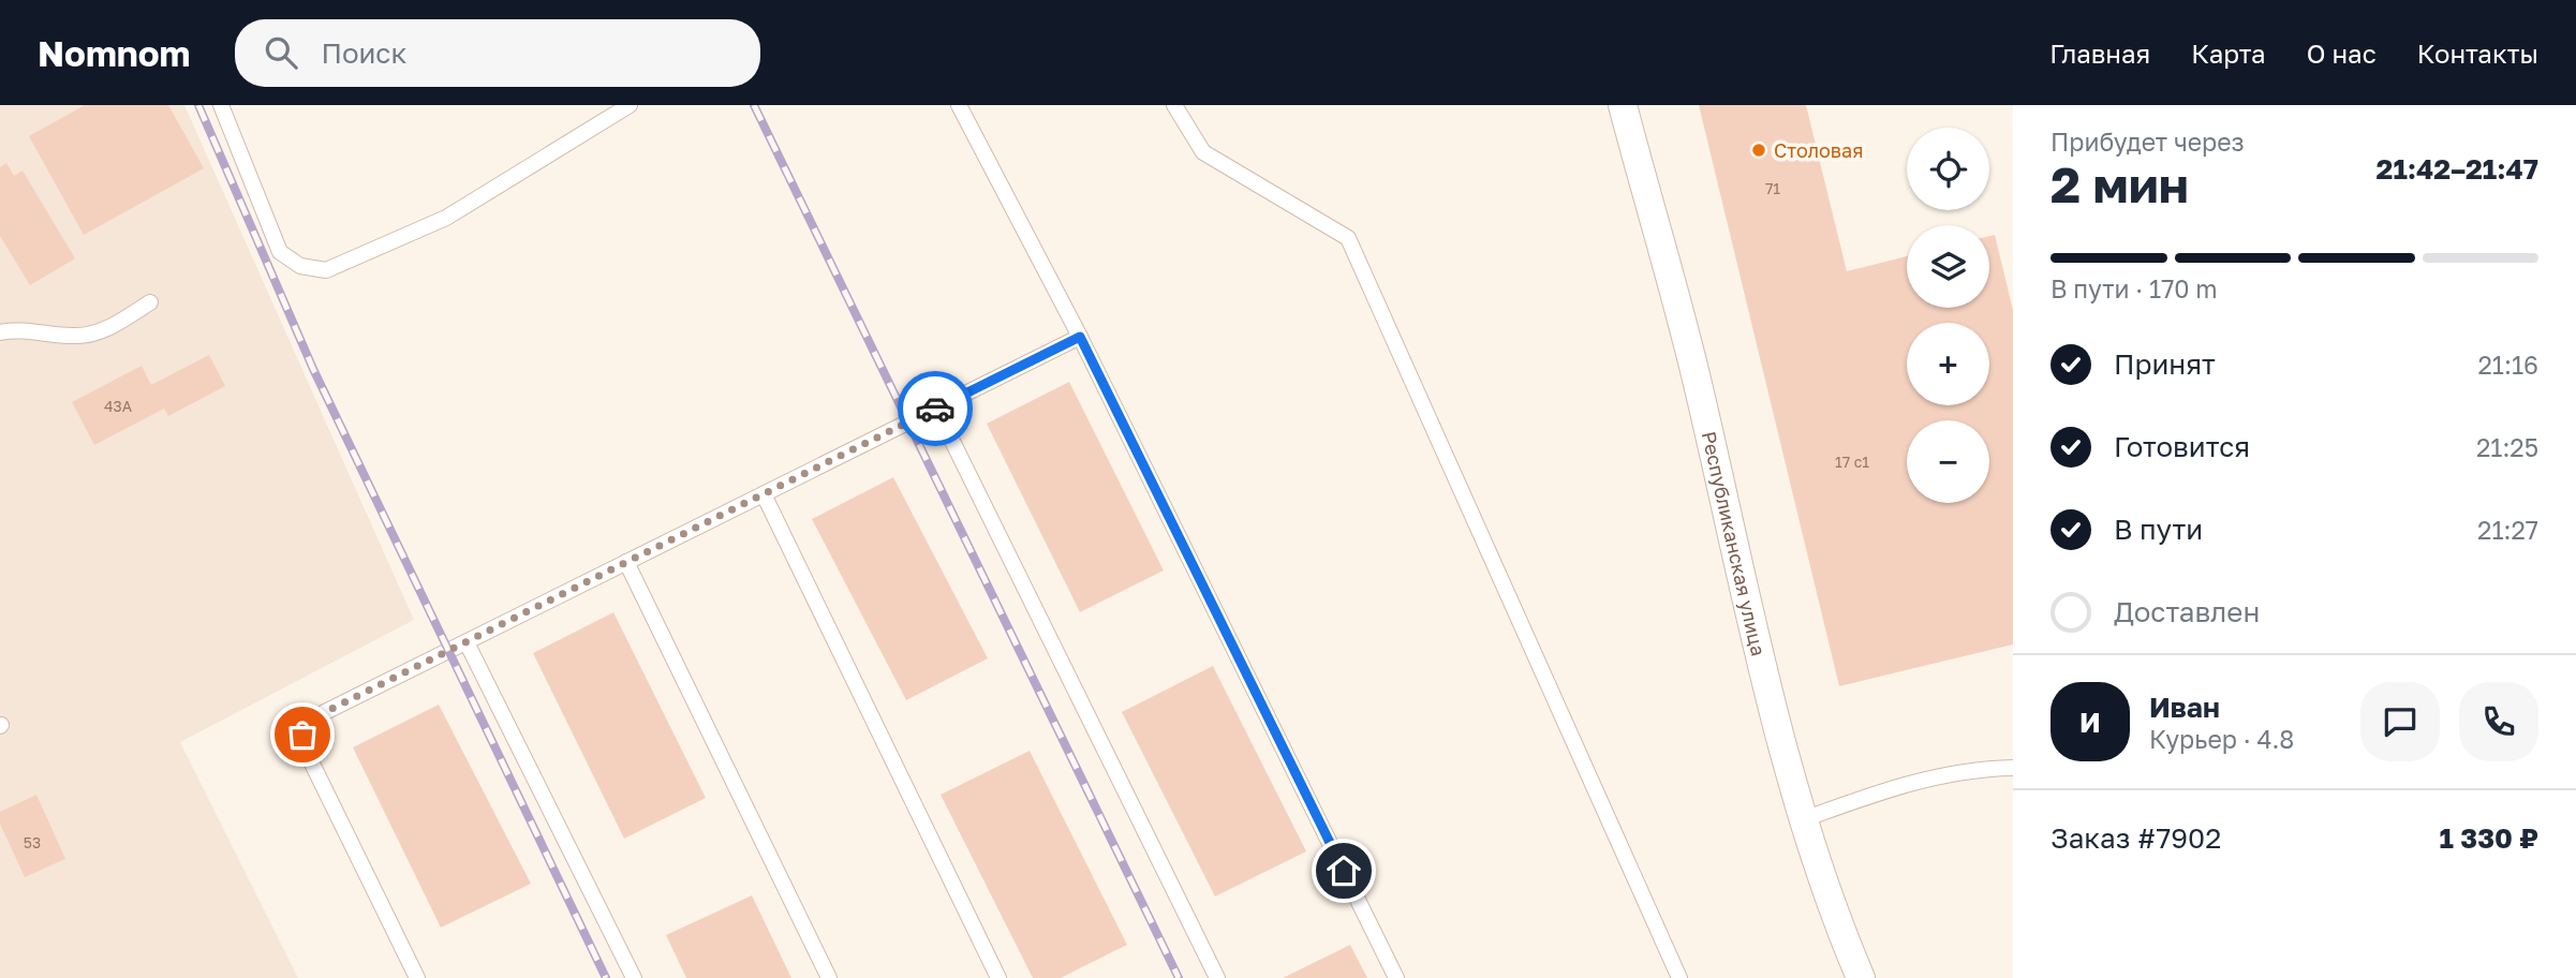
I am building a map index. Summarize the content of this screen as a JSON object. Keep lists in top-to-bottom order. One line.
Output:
{"streets":{"street":["Республиканская улица"]},"places":["Столовая"],"house_numbers":["71","43А","17 с1","53"],"page":{"header":"Nomnom","search":"Поиск","nav":["Главная","Карта","О нас","Контакты"],"heading":["2 мин","Прибудет через","21:42–21:47"],"panel":["Иван","Курьер · 4.8","Заказ #7902","1 330 ₽"],"map_buttons":["+","−"],"bar":"В пути · 170 m","list":[["Принят","21:16"],["Готовится","21:25"],["В пути","21:27"],"Доставлен"],"round":"И"}}
